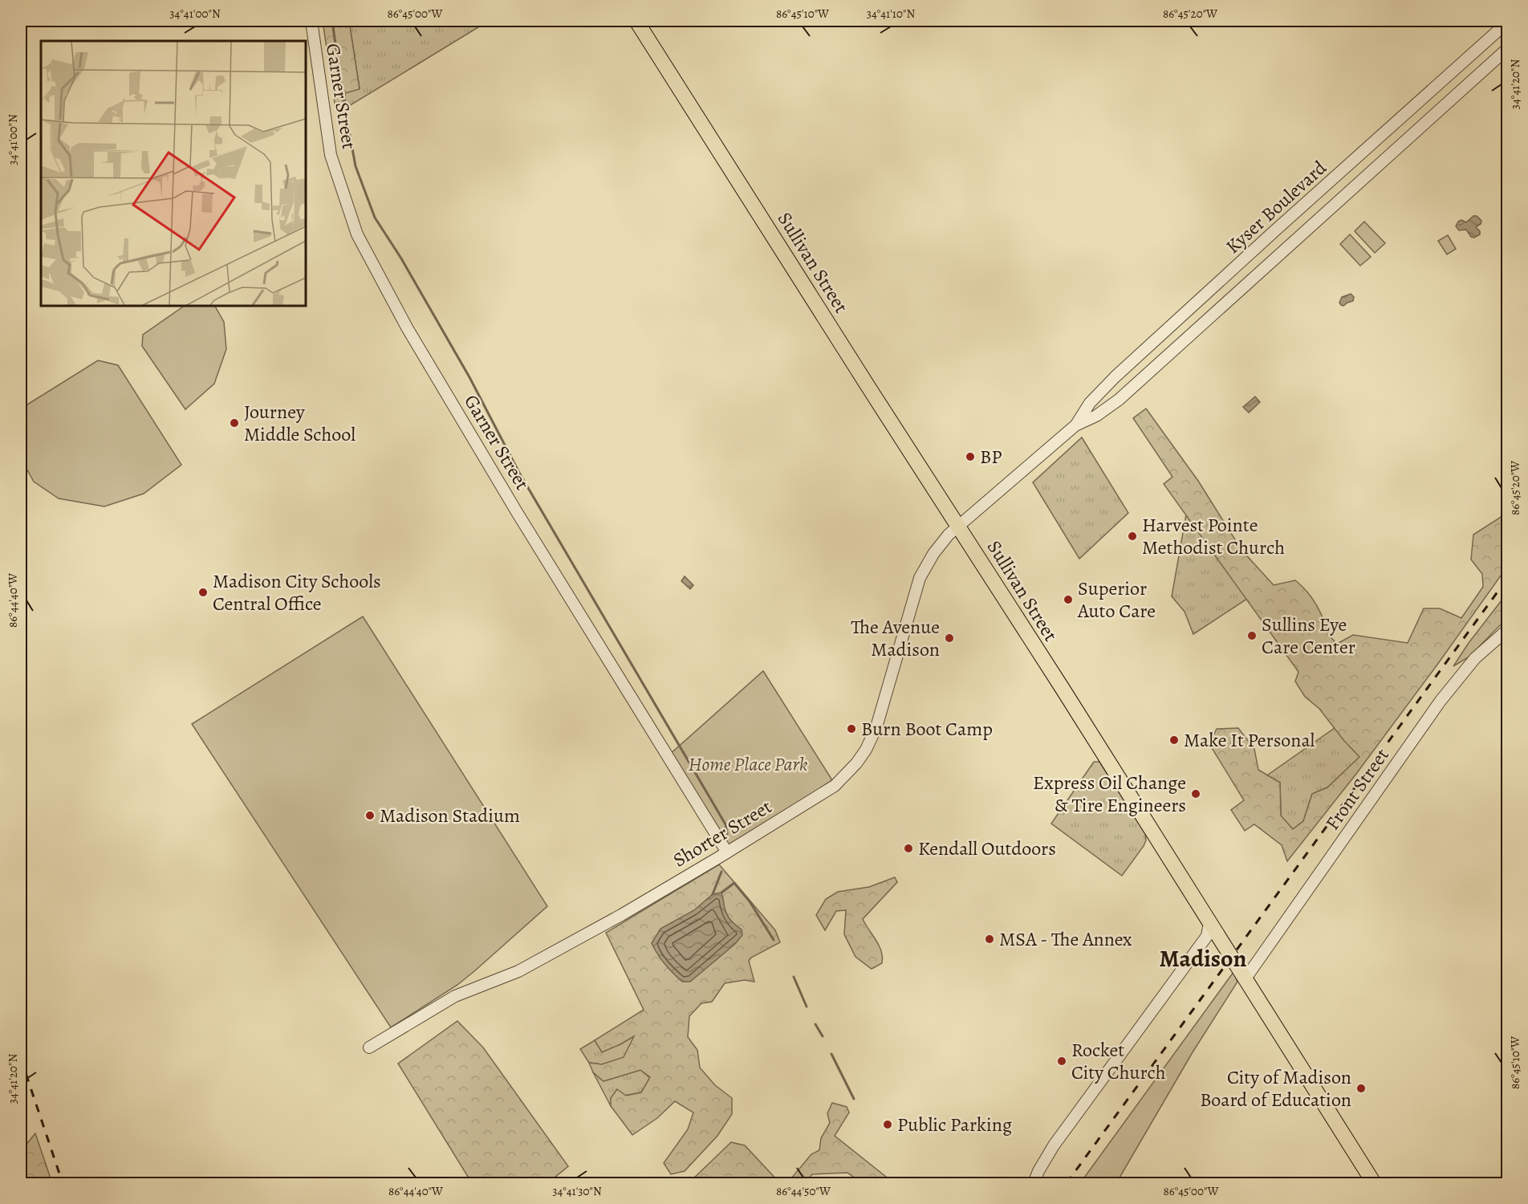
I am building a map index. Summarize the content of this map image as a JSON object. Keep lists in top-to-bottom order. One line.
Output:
{"streets":{"main road":["Sullivan Street"],"street":["Garner Street","Kyser Boulevard","Front Street","Shorter Street"]},"crossings":[["Garner Street","Shorter Street"],["Kyser Boulevard","Sullivan Street"],["Kyser Boulevard","Shorter Street"],["Sullivan Street","Front Street"],["Sullivan Street","Shorter Street"]],"districts":["Madison"],"parks":["Home Place Park"],"places":["Journey Middle School","BP","Harvest Pointe Methodist Church","Madison City Schools Central Office","Superior Auto Care","Sullins Eye Care Center","The Avenue Madison","Burn Boot Camp","Make It Personal","Express Oil Change & Tire Engineers","Madison Stadium","Kendall Outdoors","MSA - The Annex","Rocket City Church","City of Madison Board of Education","Public Parking"],"coordinates":["34°41'00\"N","86°45'00\"W","86°45'10\"W","34°41'10\"N","86°45'20\"W","34°41'20\"N","86°44'40\"W","34°41'30\"N","86°44'50\"W"]}
